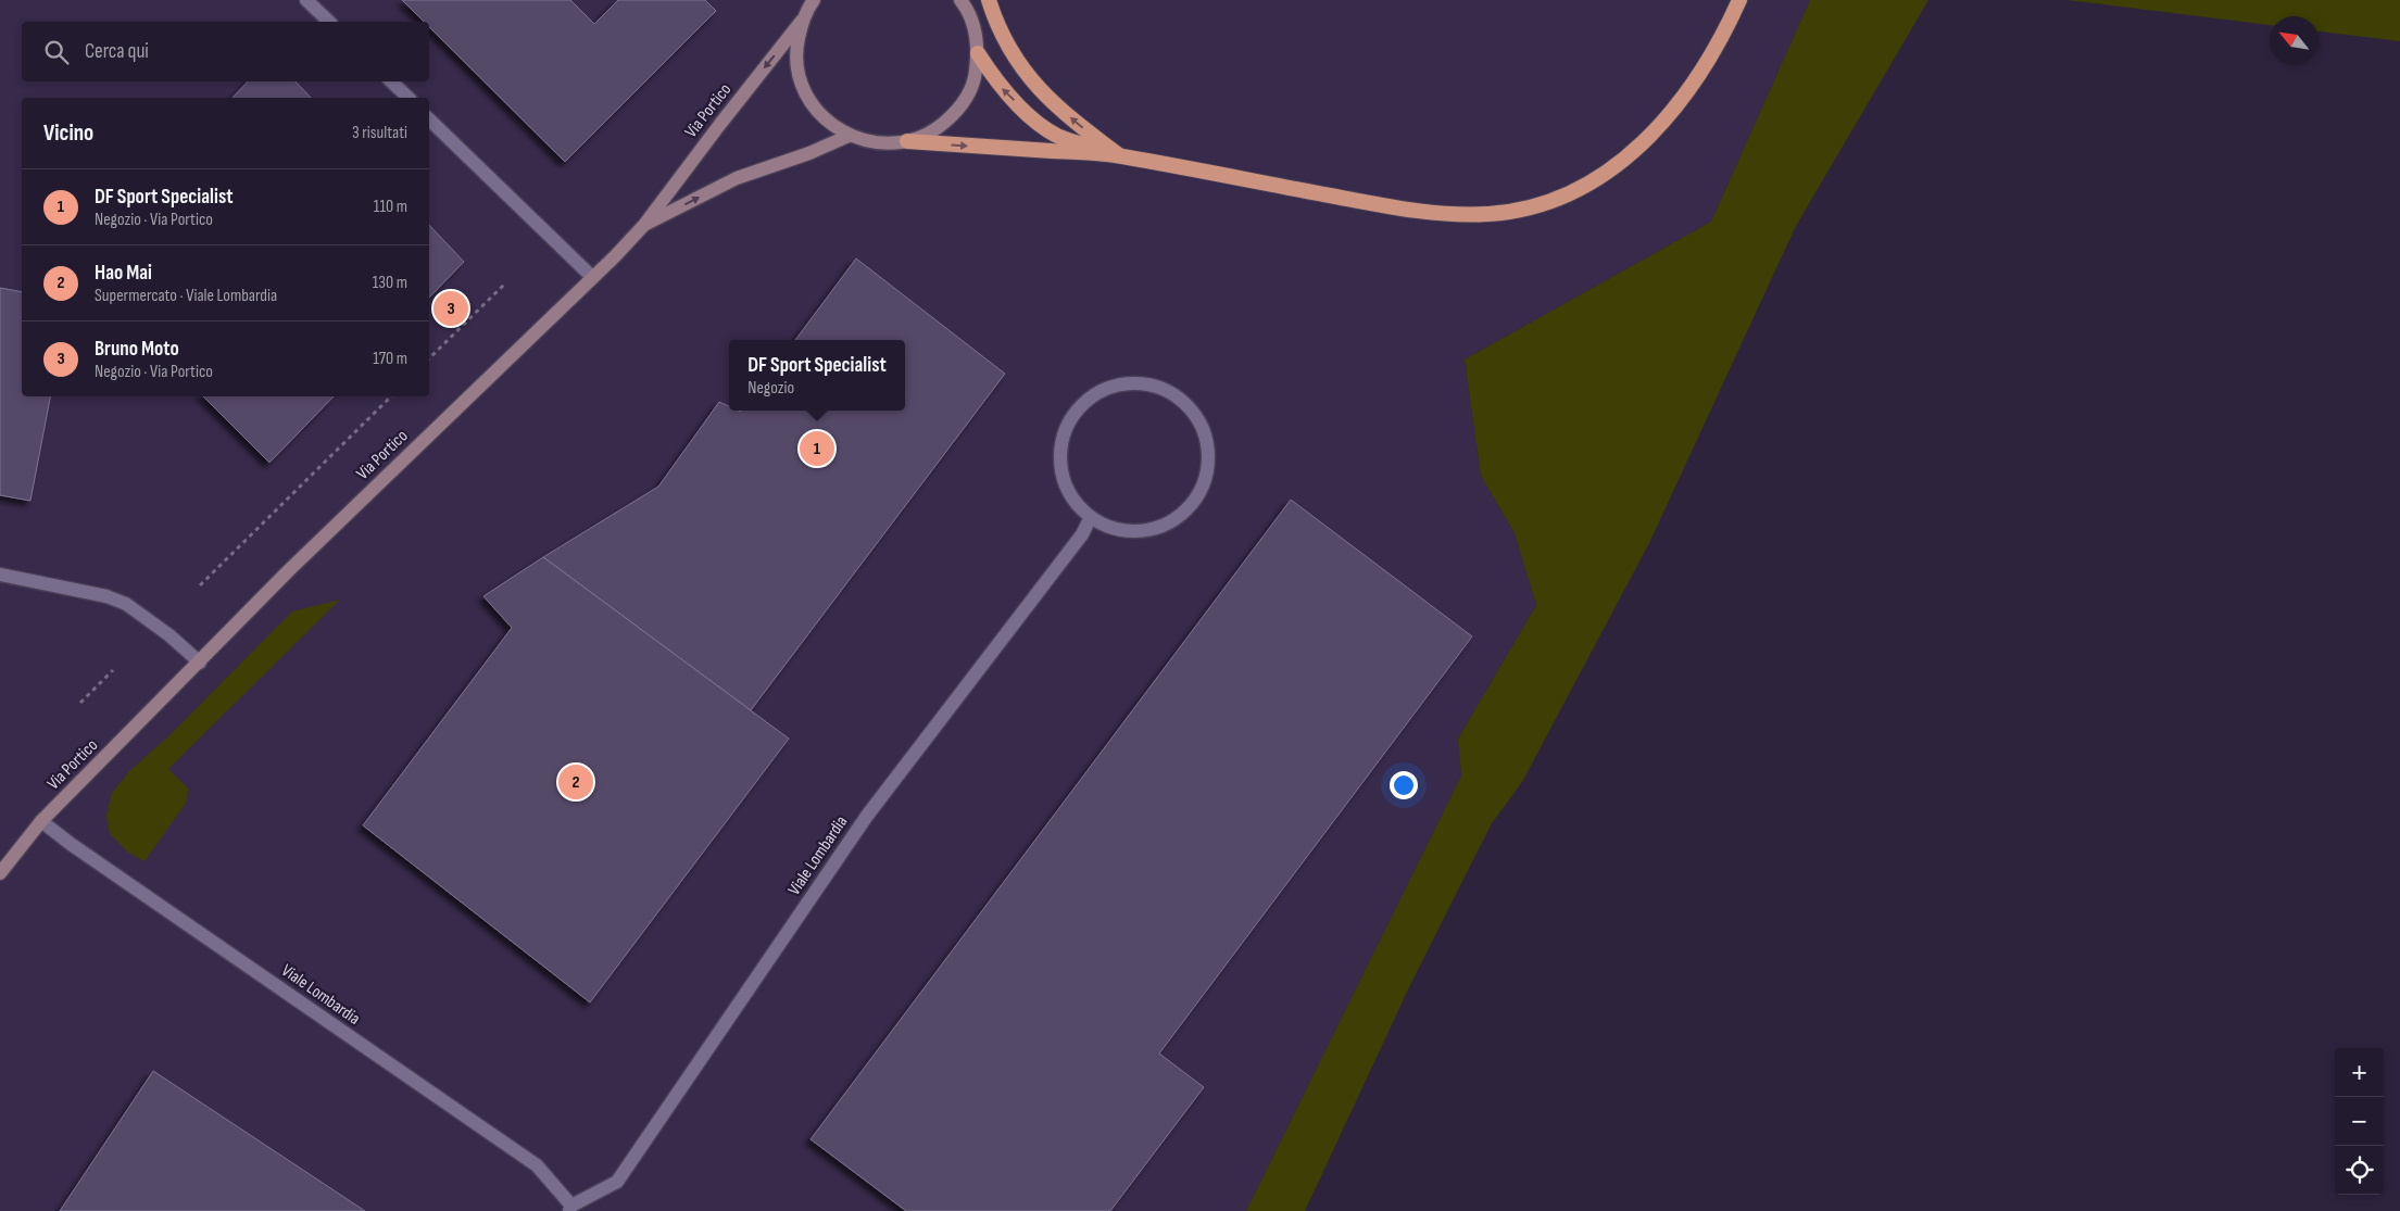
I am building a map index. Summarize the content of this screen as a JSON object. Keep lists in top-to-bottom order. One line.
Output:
{"streets":{"main road":["Via Portico"],"street":["Viale Lombardia"]},"crossings":[["Via Portico","Viale Lombardia"]],"north":"top left","page":{"search":"Cerca qui","heading":["Vicino","3 risultati"],"list":[{"mark":"1","name":"DF Sport Specialist","note":"Negozio · Via Portico","value":"110 m"},{"mark":"2","name":"Hao Mai","note":"Supermercato · Viale Lombardia","value":"130 m"},{"mark":"3","name":"Bruno Moto","note":"Negozio · Via Portico","value":"170 m"}],"pins":["3","1","2"],"popup":["DF Sport Specialist","Negozio"],"map_buttons":["+","−"]}}
